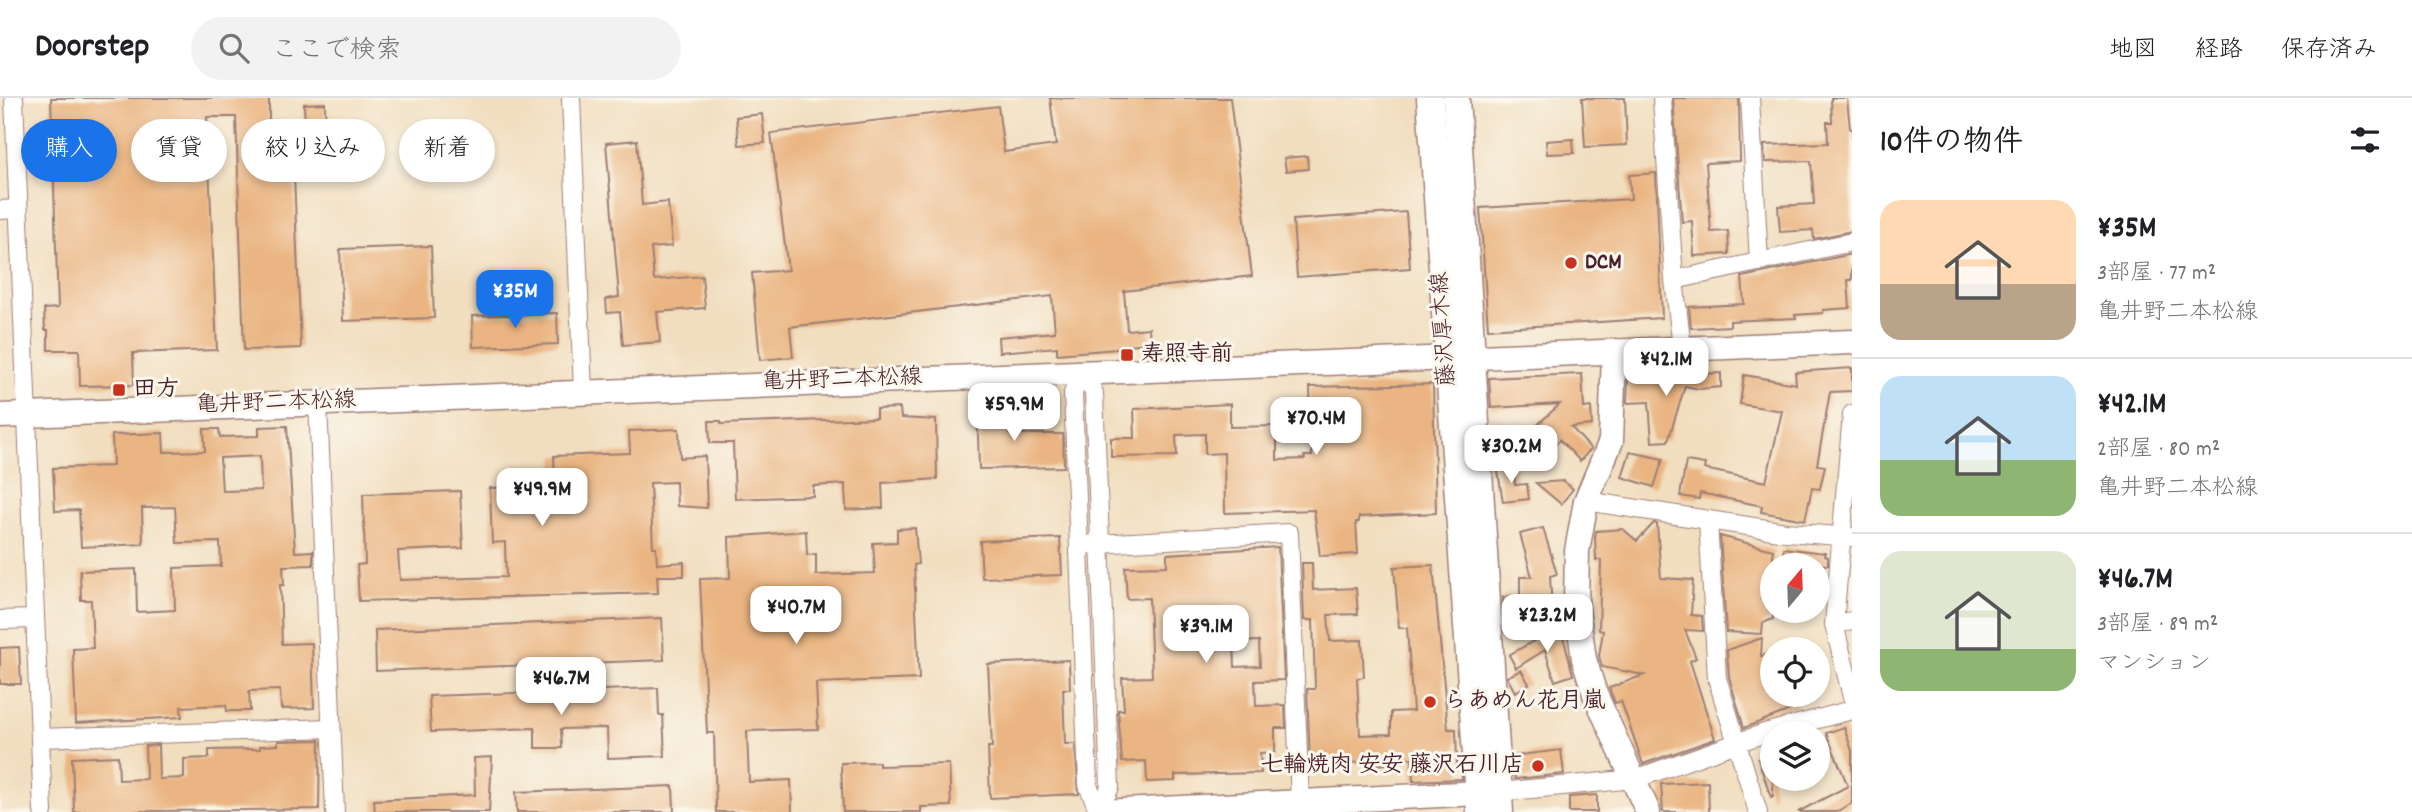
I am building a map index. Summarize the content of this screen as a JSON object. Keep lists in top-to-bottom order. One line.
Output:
{"streets":{"main road":["藤沢厚木線"],"street":["亀井野二本松線"]},"crossings":[["藤沢厚木線","亀井野二本松線"]],"places":{"other":["DCM","らあめん花月嵐","七輪焼肉 安安 藤沢石川店"],"transit":["寿照寺前","田方"]},"north":"top","page":{"header":"Doorstep","search":"ここで検索","nav":["地図","経路","保存済み"],"heading":"10件の物件","chip":["購入","賃貸","絞り込み","新着"],"list":[{"name":"¥35M","note":"3部屋 · 77 m² · 亀井野二本松線"},{"name":"¥42.1M","note":"2部屋 · 80 m² · 亀井野二本松線"},{"name":"¥46.7M","note":"3部屋 · 89 m² · マンション"}],"price":["¥35M","¥42.1M","¥59.9M","¥70.4M","¥30.2M","¥49.9M","¥40.7M","¥23.2M","¥39.1M","¥46.7M"]}}
